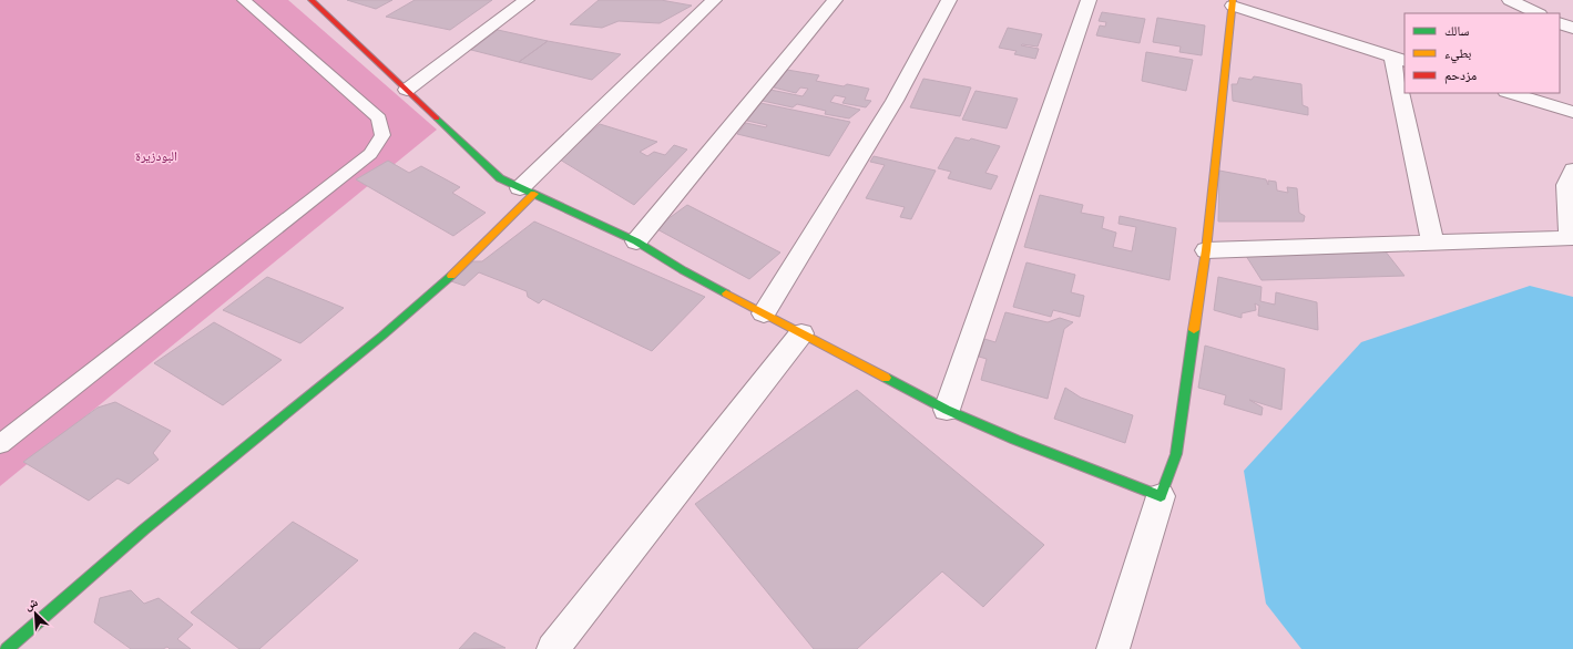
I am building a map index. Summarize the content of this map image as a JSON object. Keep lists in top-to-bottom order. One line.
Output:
{"parks":["البودزيرة"],"legend":["سالك","بطيء","مزدحم"],"north":"top left"}
